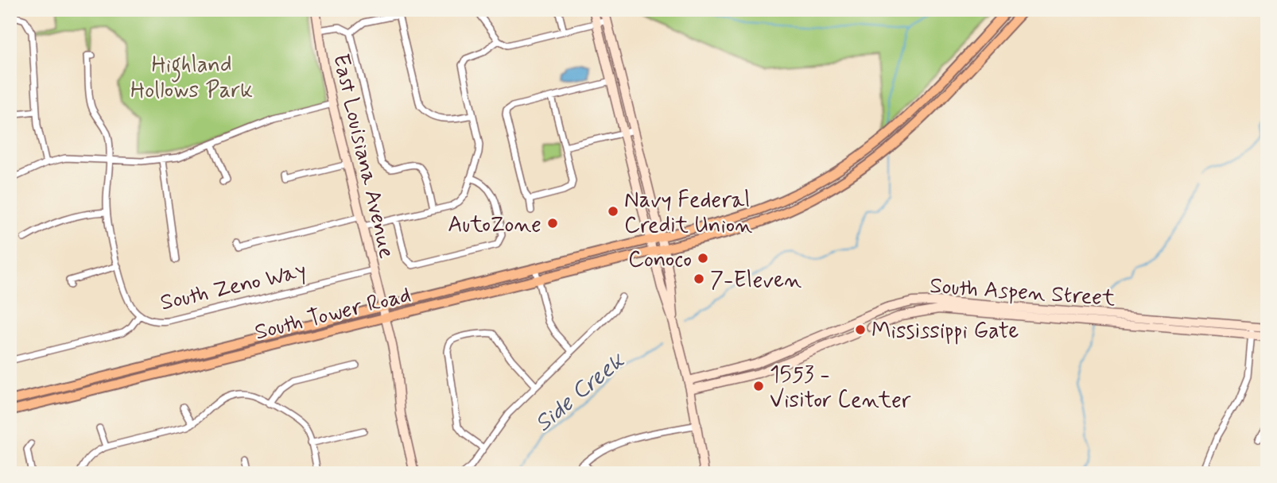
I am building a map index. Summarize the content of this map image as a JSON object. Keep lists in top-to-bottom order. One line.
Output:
{"streets":{"main road":["South Tower Road"],"street":["East Louisiana Avenue","South Zeno Way","South Aspen Street"]},"crossings":[["East Louisiana Avenue","South Zeno Way"],["East Louisiana Avenue","South Tower Road"]],"water":["Side Creek"],"parks":["Highland Hollows Park"],"places":["Navy Federal Credit Union","AutoZone","Conoco","7-Eleven","Mississippi Gate","1553 - Visitor Center"]}
